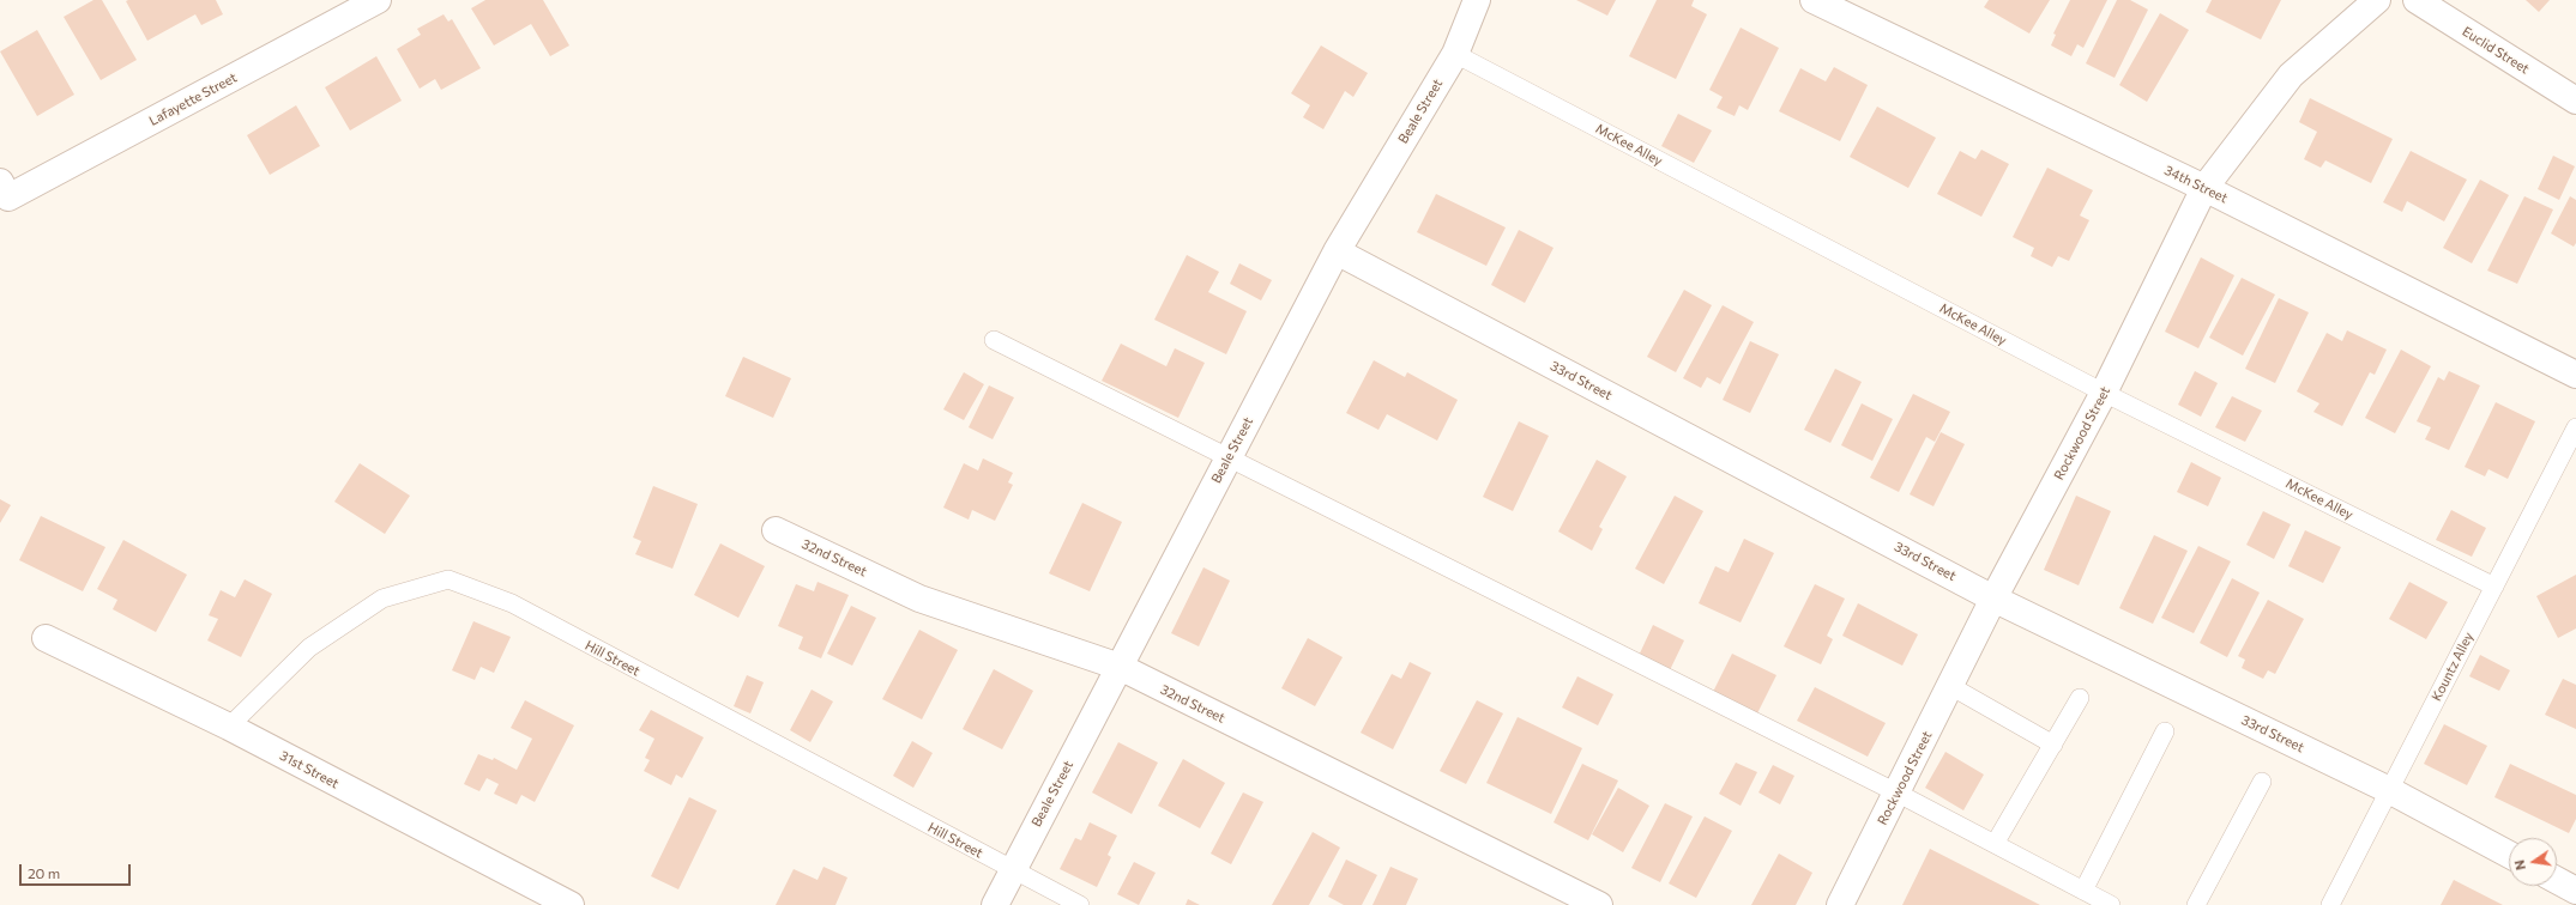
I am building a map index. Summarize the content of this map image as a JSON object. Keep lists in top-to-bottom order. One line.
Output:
{"streets":{"street":["Euclid Street","Lafayette Street","Beale Street","34th Street","33rd Street","Rockwood Street","32nd Street","31st Street"],"lane":["McKee Alley","Hill Street","Kountz Alley"]},"crossings":[["Beale Street","McKee Alley"],["Beale Street","33rd Street"],["Beale Street","32nd Street"],["Beale Street","Hill Street"],["McKee Alley","Rockwood Street"],["McKee Alley","Kountz Alley"],["34th Street","Rockwood Street"],["33rd Street","Rockwood Street"],["33rd Street","Kountz Alley"],["Hill Street","31st Street"]],"scale_bar":"20 m","north":"left"}
